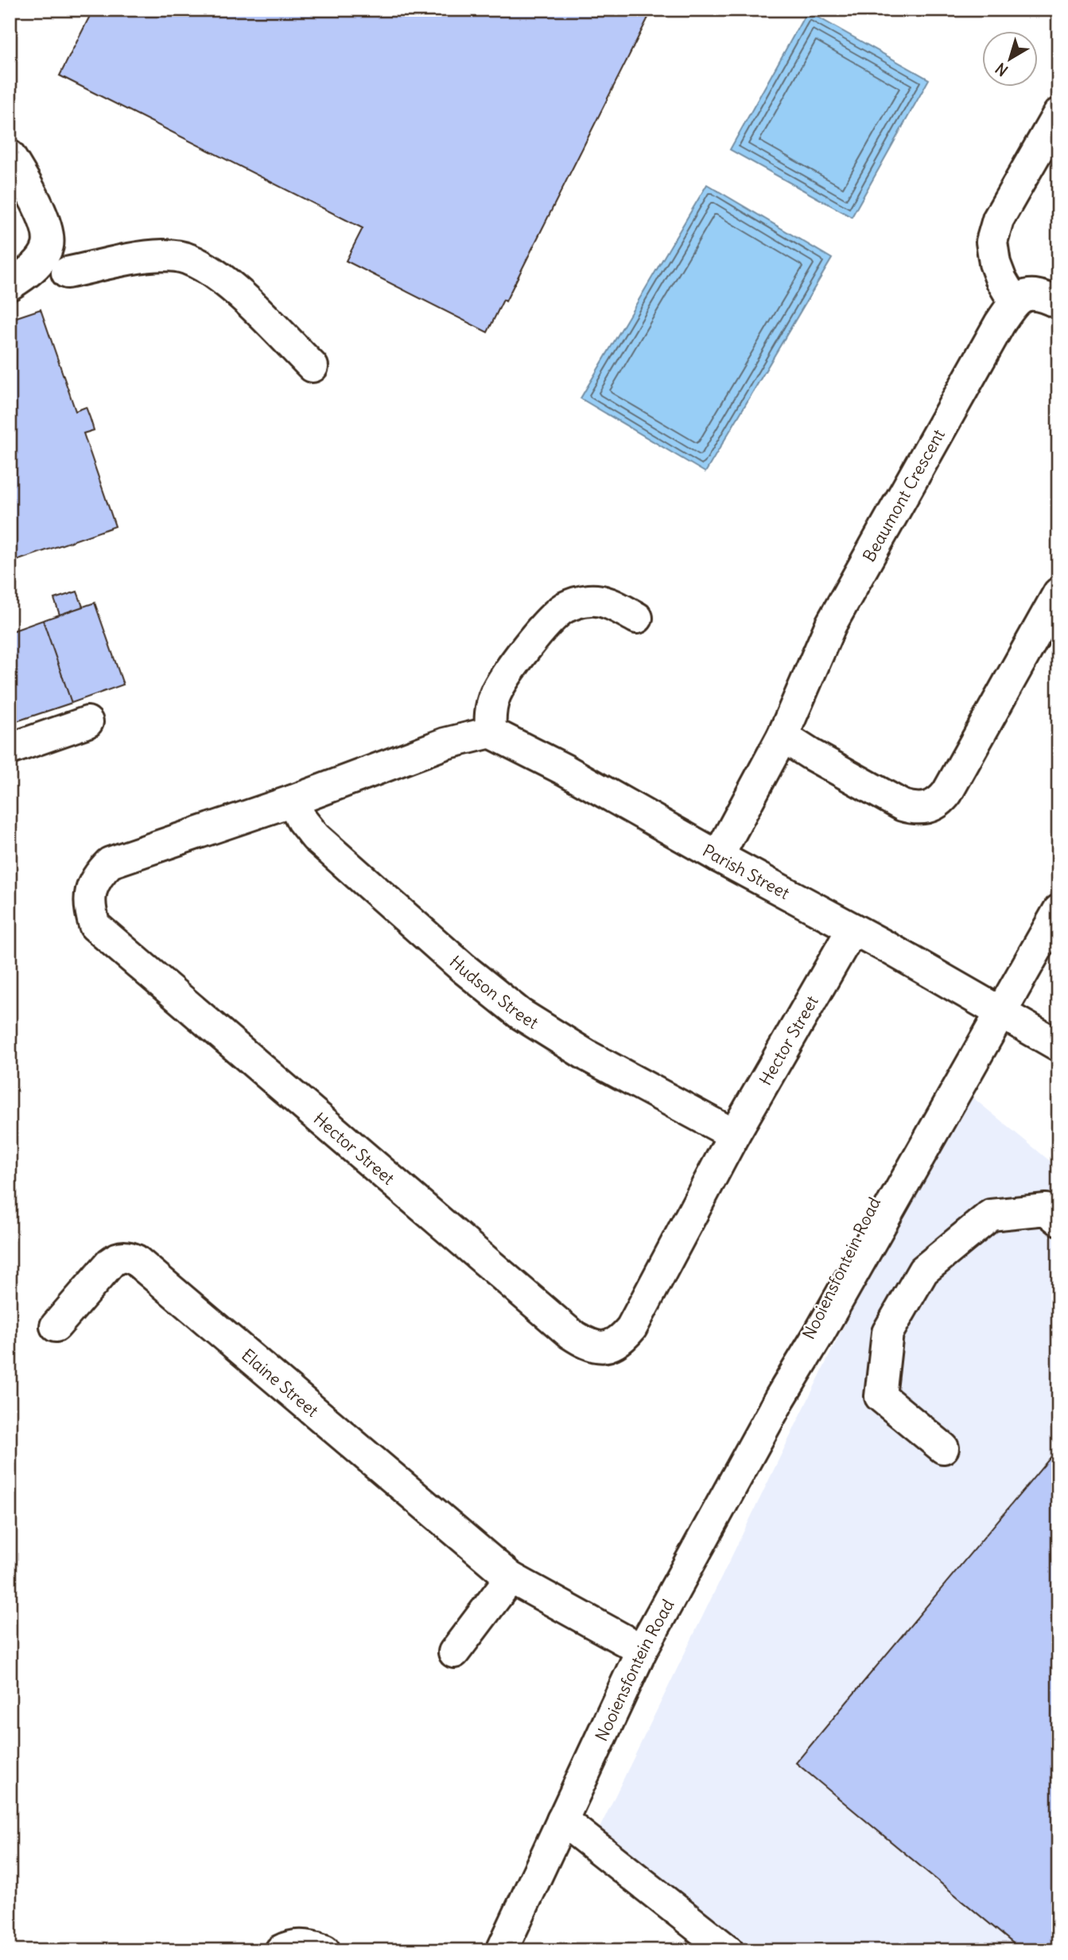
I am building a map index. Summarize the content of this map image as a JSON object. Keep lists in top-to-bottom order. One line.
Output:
{"streets":{"street":["Beaumont Crescent","Parish Street","Hudson Street","Hector Street","Nooiensfontein Road","Elaine Street"]},"crossings":[["Beaumont Crescent","Parish Street"],["Parish Street","Hector Street"],["Parish Street","Nooiensfontein Road"],["Hudson Street","Hector Street"],["Nooiensfontein Road","Elaine Street"]],"north":"bottom left"}
